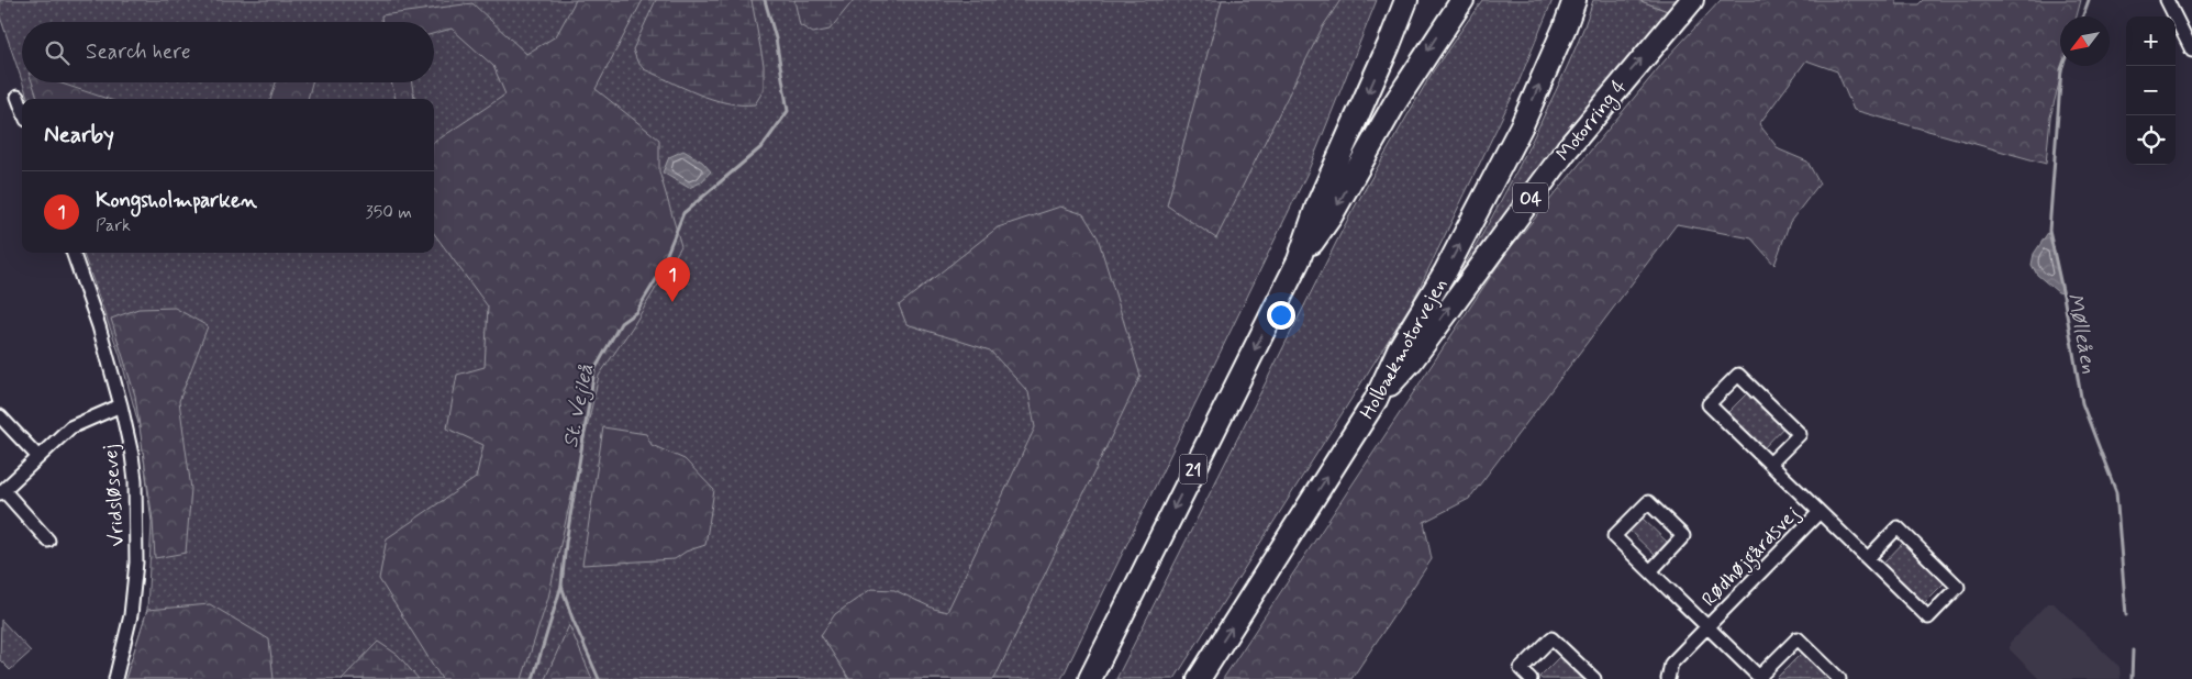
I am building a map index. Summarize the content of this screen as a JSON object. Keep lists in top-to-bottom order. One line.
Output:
{"streets":{"highway":["Motorring 4","O4","Holbækmotorvejen","21"],"street":["Vridsløsevej","Rødhøjgårdsvej"]},"crossings":[["Motorring 4","Holbækmotorvejen"]],"water":["Mølleåen","St. Vejleå"],"north":"bottom left","page":{"map_buttons":["+","−"],"search":"Search here","heading":"Nearby","list":[{"mark":"1","name":"Kongsholmparken","note":"Park","value":"350 m"}],"pins":"1"}}
